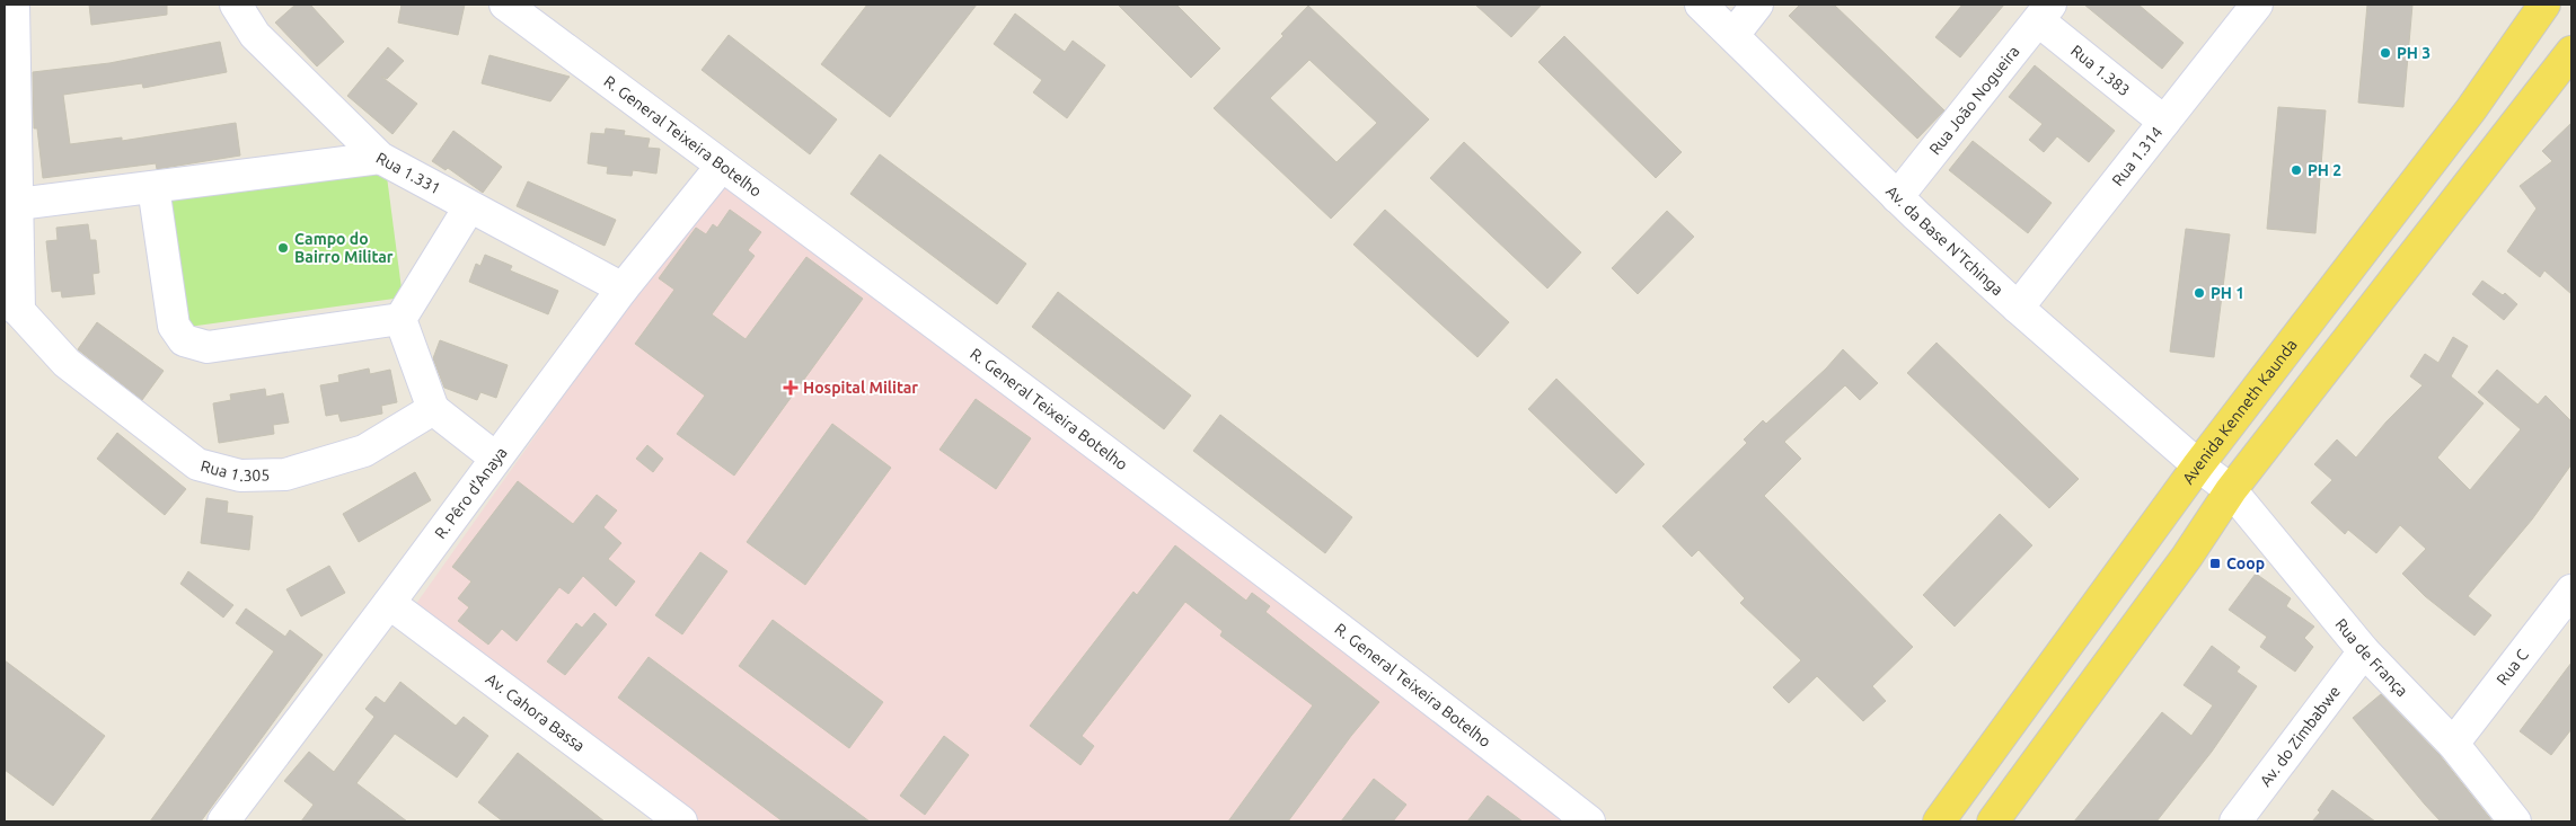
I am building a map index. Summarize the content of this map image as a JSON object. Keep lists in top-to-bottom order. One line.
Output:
{"streets":{"main road":["Avenida Kenneth Kaunda"],"street":["Rua 1.383","Rua João Nogueira","R. General Teixeira Botelho","Rua 1.314","Rua 1.331","Av. da Base N'Tchinga","Rua 1.305","R. Pêro d'Anaya","Rua de França","Rua C","Av. Cahora Bassa","Av. do Zimbabwe"]},"crossings":[["Rua 1.383","Rua João Nogueira"],["Rua 1.383","Rua 1.314"],["Rua João Nogueira","Av. da Base N'Tchinga"],["R. General Teixeira Botelho","R. Pêro d'Anaya"],["Rua 1.314","Av. da Base N'Tchinga"],["Rua 1.331","R. Pêro d'Anaya"],["Av. da Base N'Tchinga","Avenida Kenneth Kaunda"],["Av. da Base N'Tchinga","Rua de França"],["Avenida Kenneth Kaunda","Rua de França"],["R. Pêro d'Anaya","Av. Cahora Bassa"],["Rua de França","Rua C"],["Rua de França","Av. do Zimbabwe"]],"places":{"other":["PH 3","PH 2","Campo do Bairro Militar","PH 1"],"health":["Hospital Militar"],"transit":["Coop"]}}
